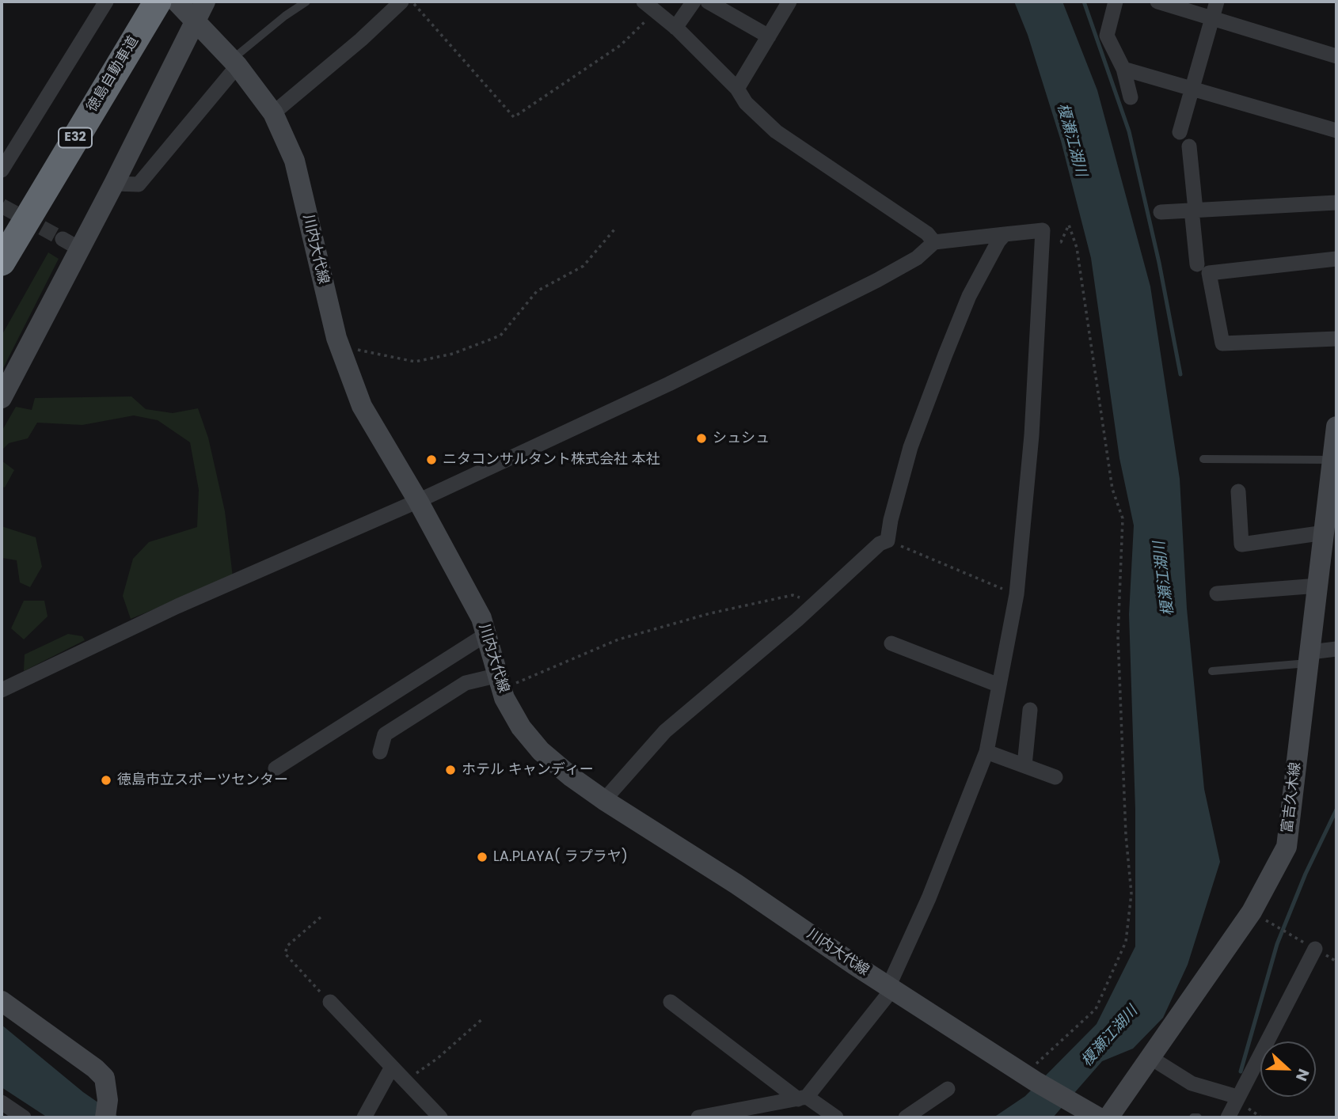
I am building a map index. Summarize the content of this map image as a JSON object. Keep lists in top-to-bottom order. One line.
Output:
{"streets":{"highway":["徳島自動車道","E32"],"main road":["川内大代線","富吉久木線"]},"water":["榎瀬江湖川"],"places":["シュシュ","ニタコンサルタント株式会社 本社","ホテル キャンディー","徳島市立スポーツセンター","LA.PLAYA( ラプラヤ)"],"north":"right"}
